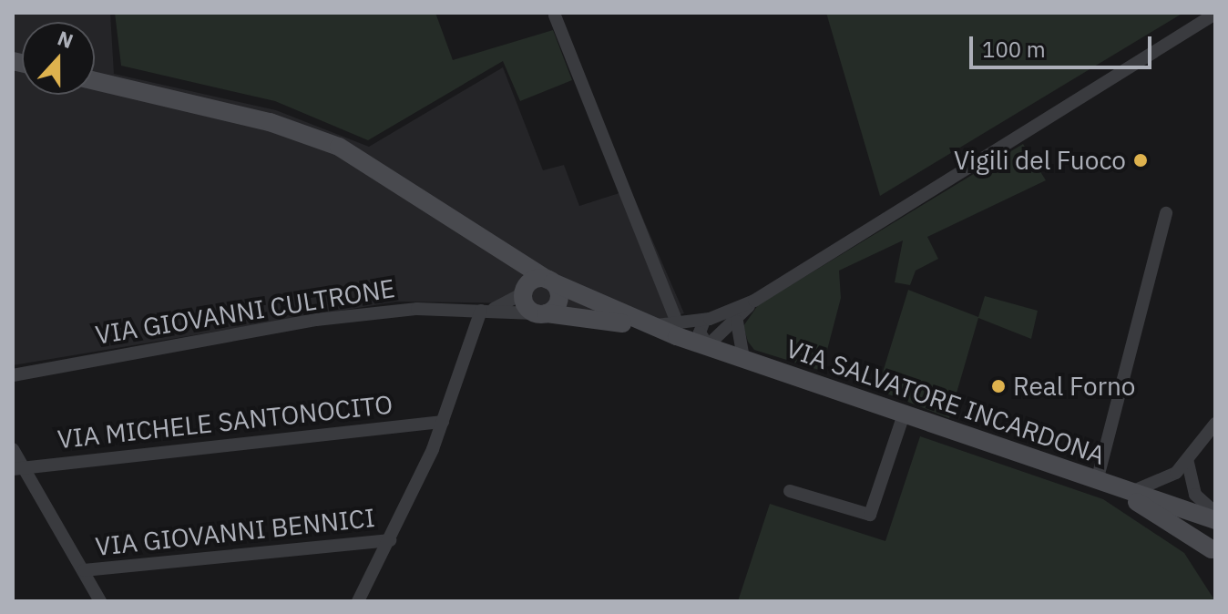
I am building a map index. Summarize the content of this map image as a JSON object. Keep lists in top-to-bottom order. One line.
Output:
{"streets":{"street":["VIA GIOVANNI CULTRONE","VIA SALVATORE INCARDONA","VIA MICHELE SANTONOCITO","VIA GIOVANNI BENNICI"]},"places":["Vigili del Fuoco","Real Forno"],"scale_bar":"100 m","north":"top"}
